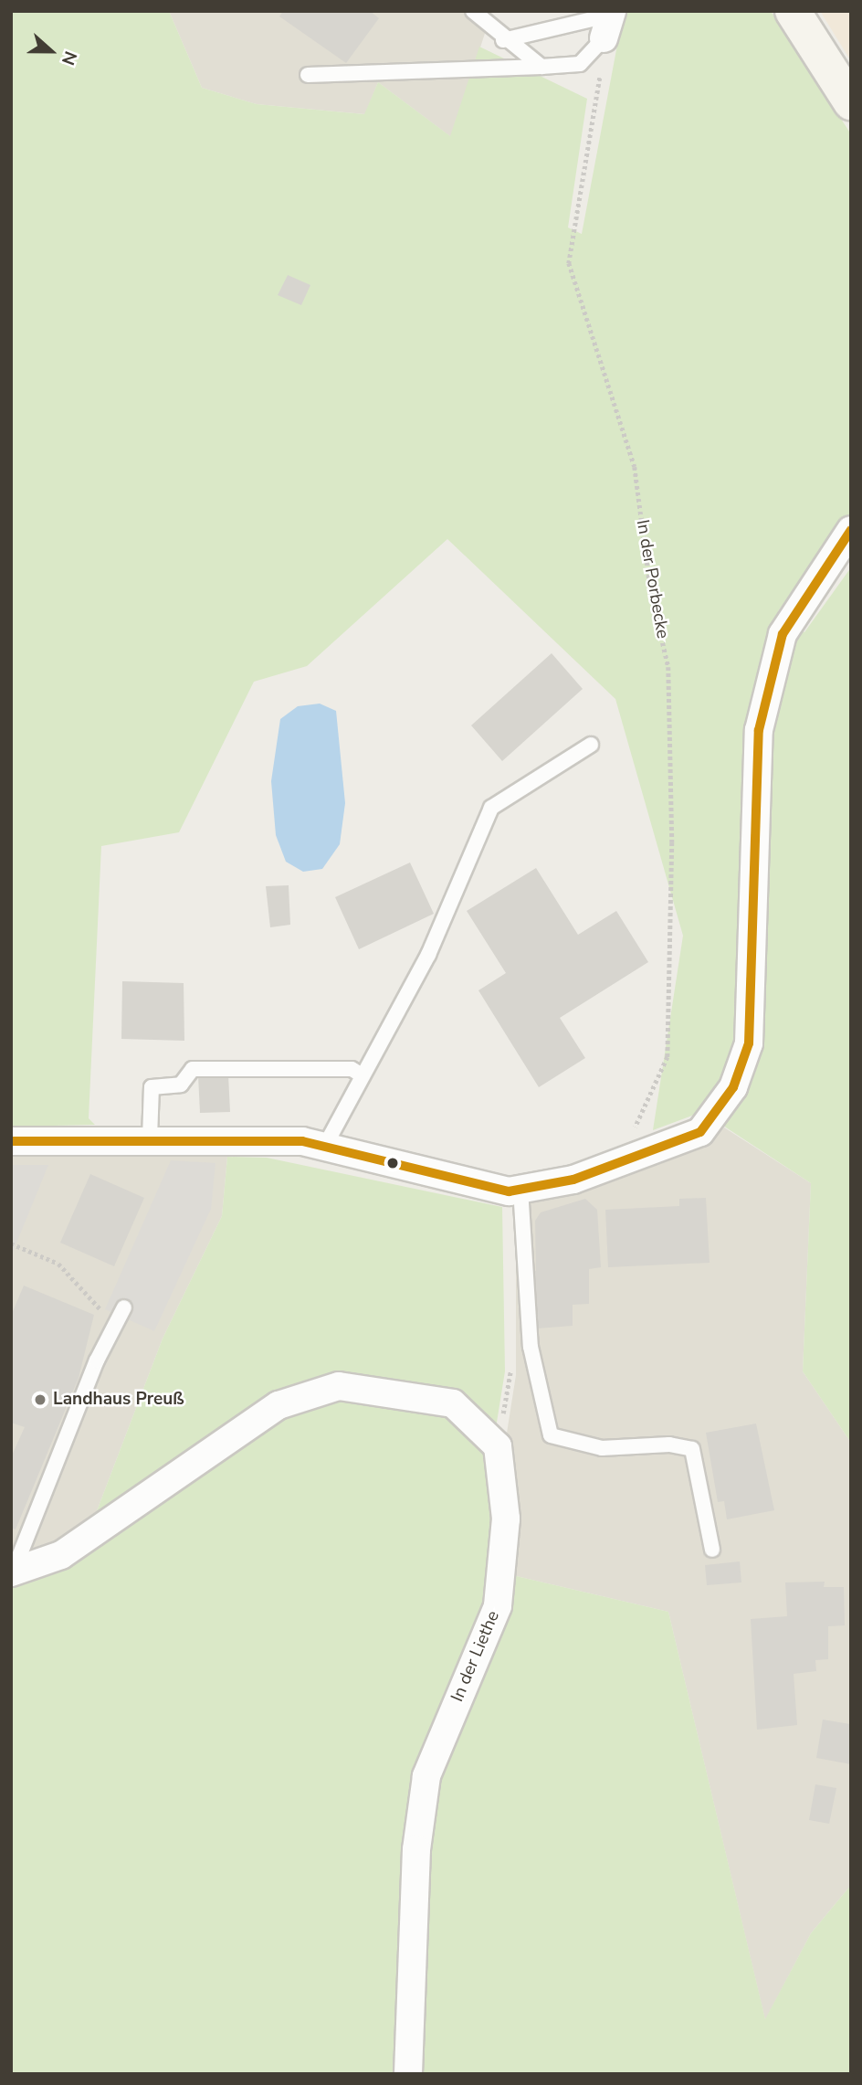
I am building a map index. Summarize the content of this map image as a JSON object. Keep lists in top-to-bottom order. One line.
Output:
{"streets":{"street":["In der Liethe"],"path":["In der Porbecke"]},"places":["Landhaus Preuß"],"north":"right"}
